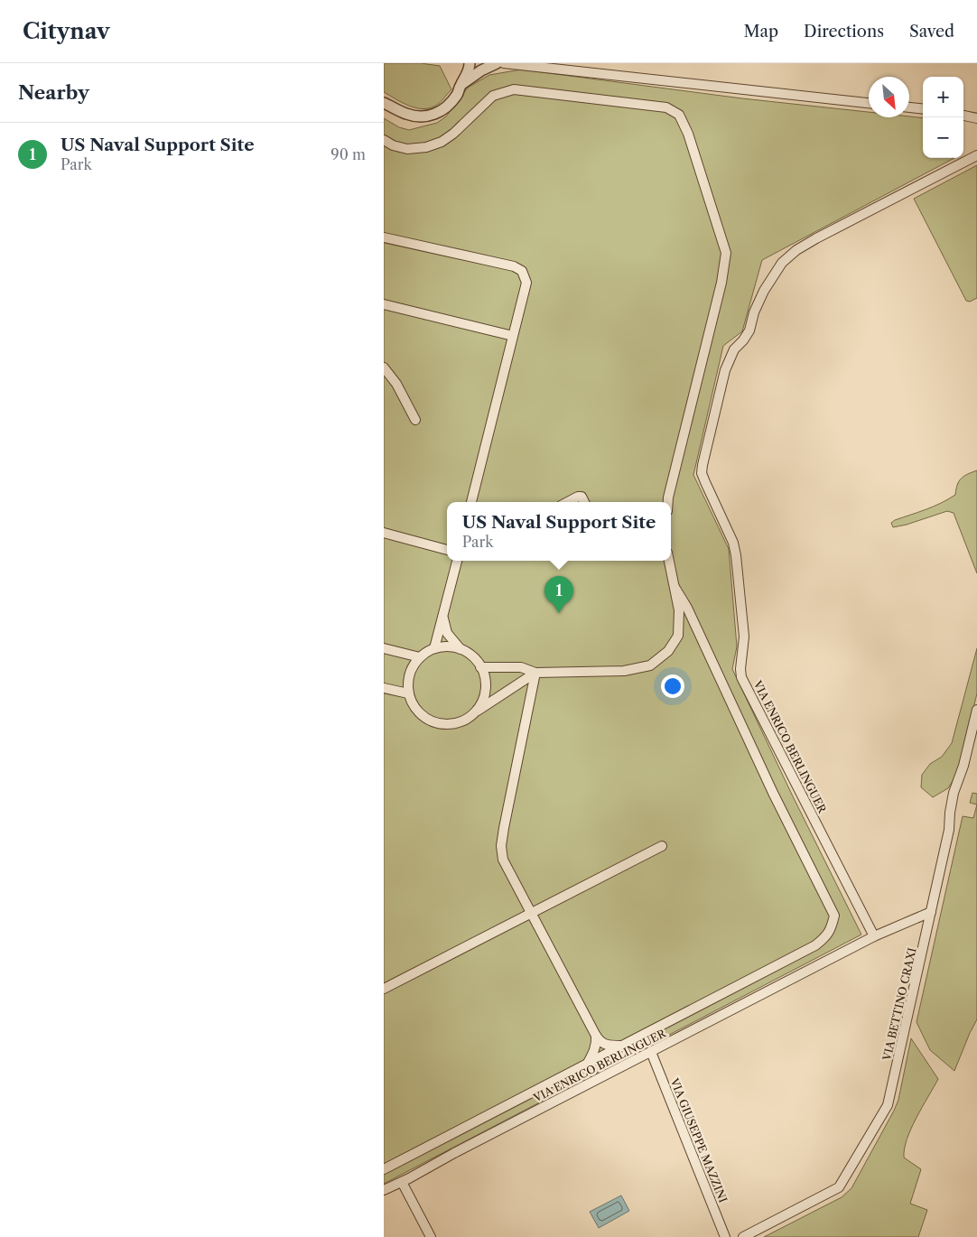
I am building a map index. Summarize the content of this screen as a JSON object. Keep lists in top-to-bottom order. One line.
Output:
{"streets":{"street":["VIA ENRICO BERLINGUER","VIA BETTINO CRAXI","VIA GIUSEPPE MAZZINI"]},"crossings":[["VIA ENRICO BERLINGUER","VIA BETTINO CRAXI"],["VIA ENRICO BERLINGUER","VIA GIUSEPPE MAZZINI"]],"north":"bottom right","page":{"header":"Citynav","nav":["Map","Directions","Saved"],"heading":"Nearby","map_buttons":["+","−"],"list":[{"mark":"1","name":"US Naval Support Site","note":"Park","value":"90 m"}],"popup":["US Naval Support Site","Park"],"pins":"1"}}
